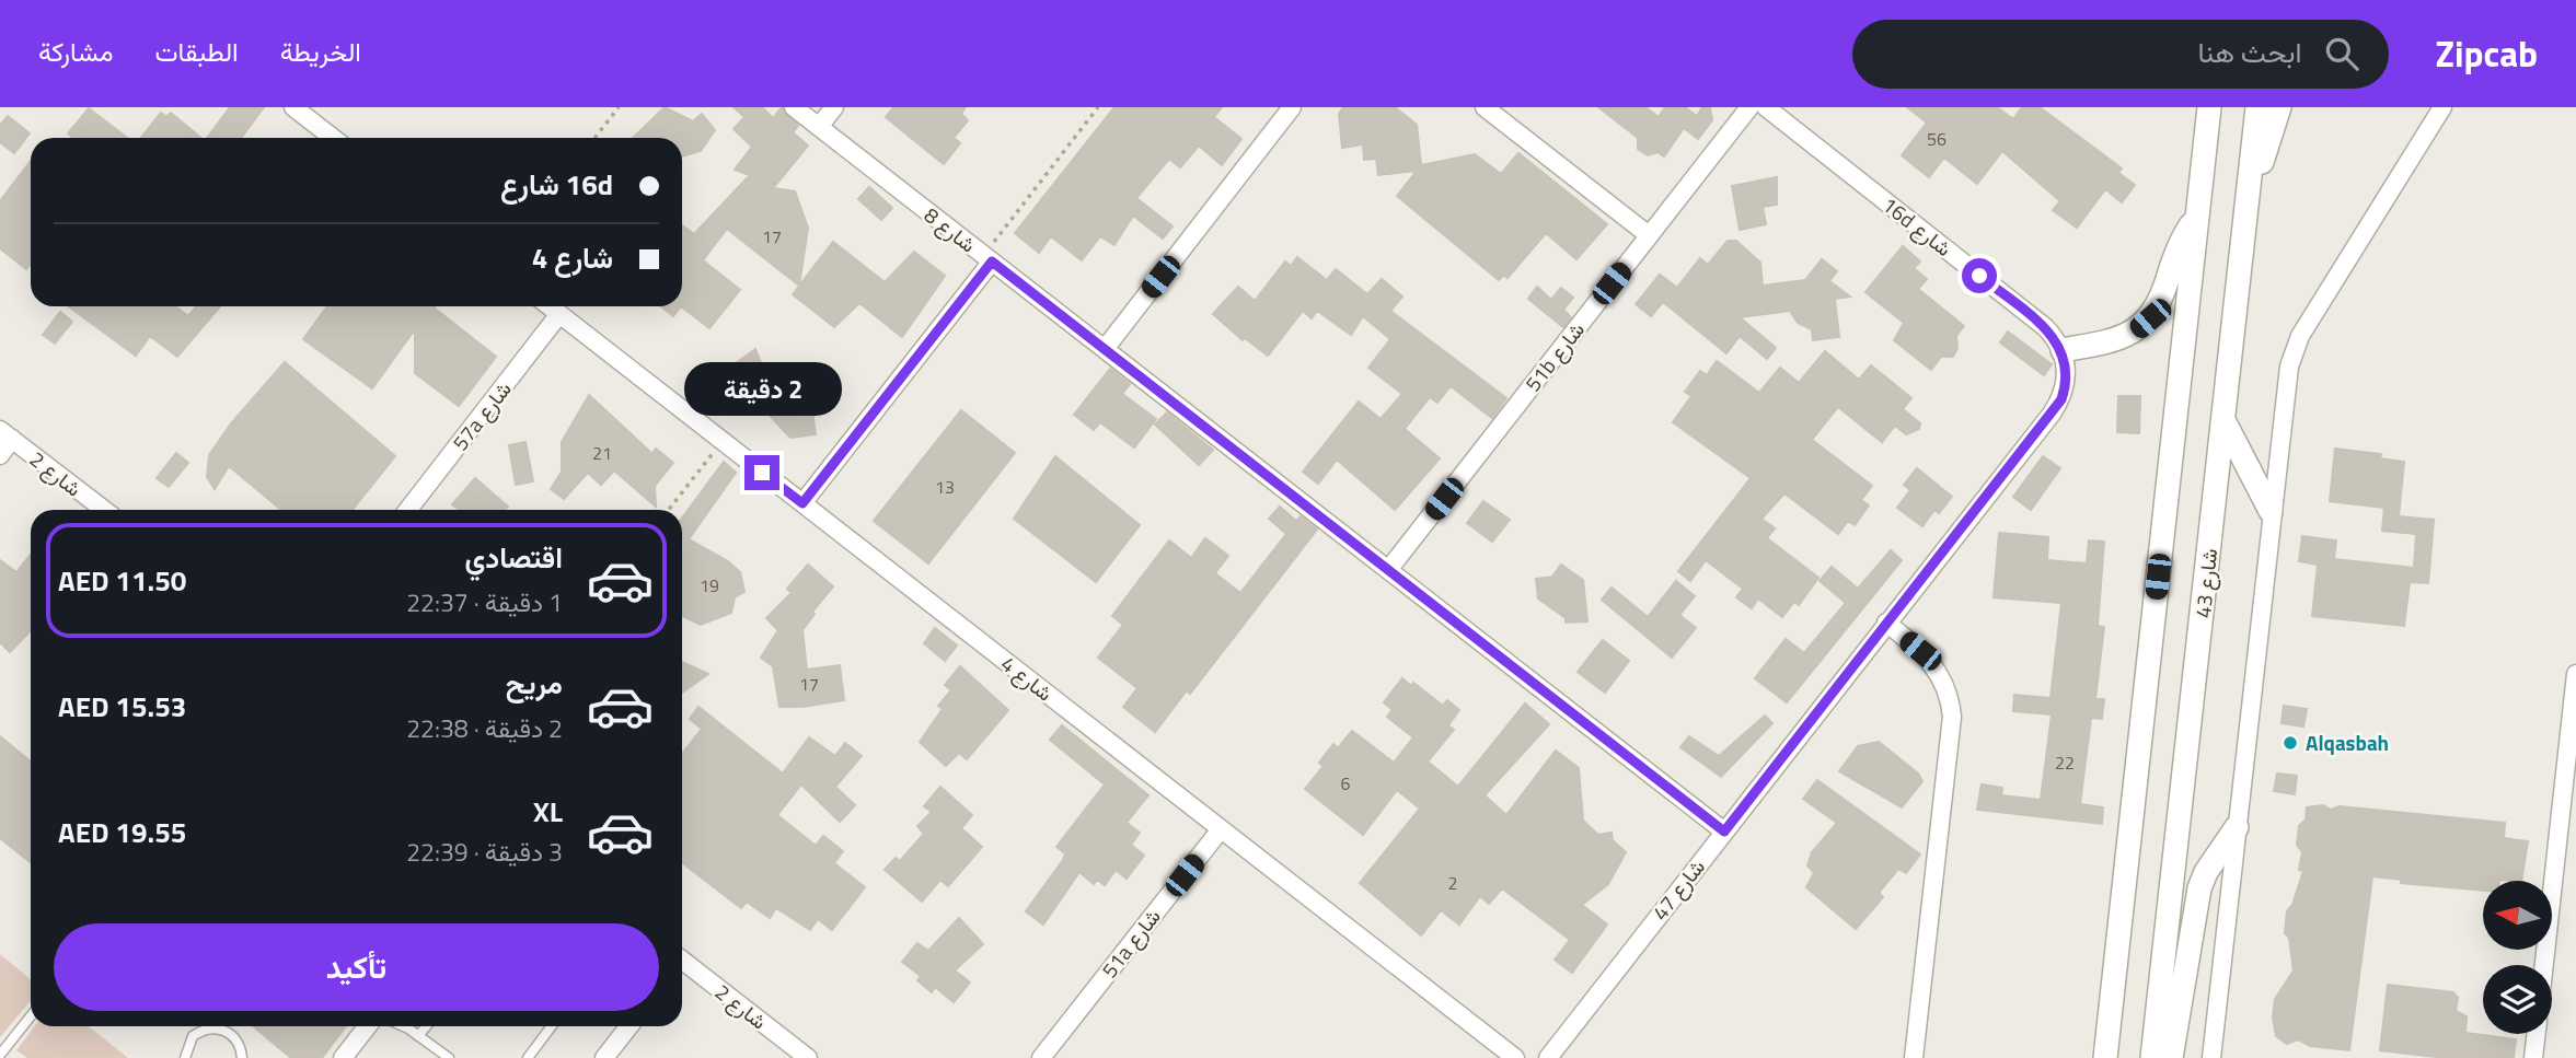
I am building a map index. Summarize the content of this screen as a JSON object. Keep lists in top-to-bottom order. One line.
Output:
{"streets":{"main road":["شارع 43"],"street":["16d شارع","شارع 8","51b شارع","57a شارع","شارع 2","شارع 4","شارع 47","51a شارع"]},"crossings":[["16d شارع","شارع 47"],["شارع 8","51b شارع"],["شارع 8","شارع 47"],["57a شارع","شارع 4"],["شارع 4","51a شارع"]],"places":["Alqasbah"],"house_numbers":["56","17","21","13","19","17","22","6","2"],"north":"left","page":{"header":"Zipcab","search":"ابحث هنا","nav":["الخريطة","الطبقات","مشاركة"],"banner":["16d شارع","شارع 4"],"bubble":"2 دقيقة","list":[{"name":"اقتصادي","note":"1 دقيقة · 22:37","value":"AED 11.50"},{"name":"مريح","note":"2 دقيقة · 22:38","value":"AED 15.53"},{"name":"XL","note":"3 دقيقة · 22:39","value":"AED 19.55"}],"buttons":"تأكيد"}}
